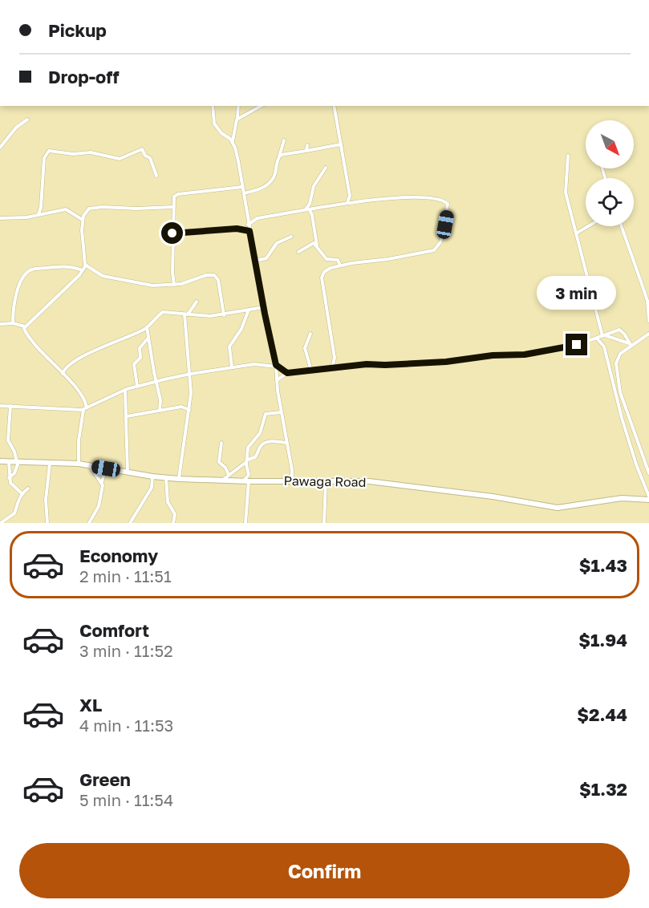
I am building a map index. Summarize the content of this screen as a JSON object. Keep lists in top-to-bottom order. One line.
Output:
{"streets":{"main road":["Pawaga Road"]},"north":"bottom right","page":{"banner":["Pickup","Drop-off"],"bubble":"3 min","list":[{"name":"Economy","note":"2 min · 11:51","value":"$1.43"},{"name":"Comfort","note":"3 min · 11:52","value":"$1.94"},{"name":"XL","note":"4 min · 11:53","value":"$2.44"},{"name":"Green","note":"5 min · 11:54","value":"$1.32"}],"buttons":"Confirm"}}
